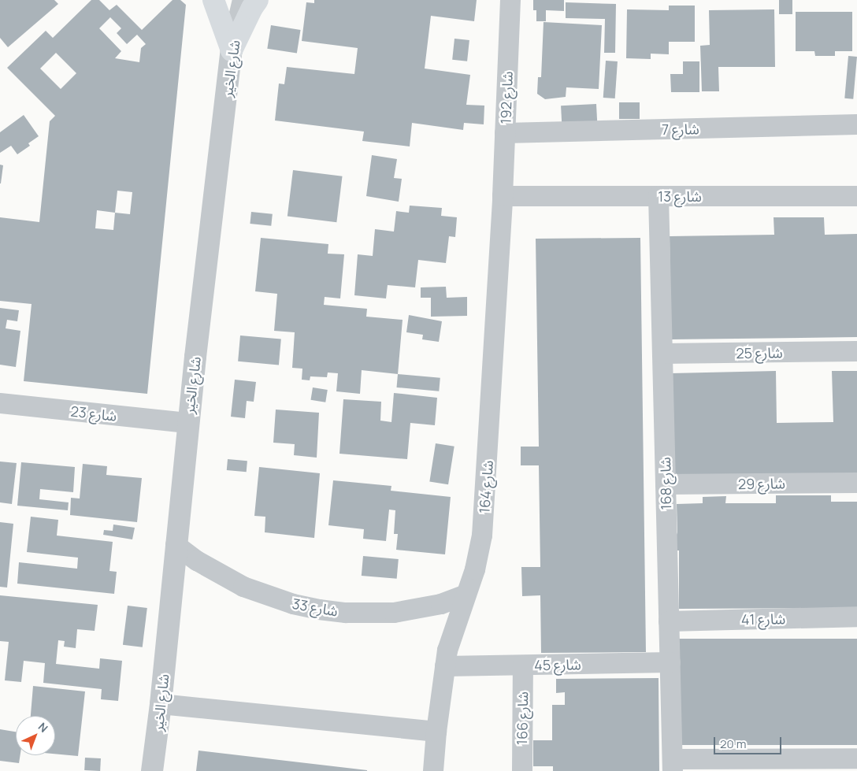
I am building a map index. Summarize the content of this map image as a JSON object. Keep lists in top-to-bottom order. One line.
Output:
{"streets":{"street":["شارع الخير","شارع 192","شارع 7","شارع 13","شارع 25","شارع 23","شارع 168","شارع 29","شارع 164","شارع 33","شارع 41","شارع 45","شارع 166"]},"crossings":[["شارع الخير","شارع 23"],["شارع الخير","شارع 33"],["شارع 192","شارع 7"],["شارع 192","شارع 13"],["شارع 192","شارع 164"],["شارع 13","شارع 168"],["شارع 13","شارع 164"],["شارع 25","شارع 168"],["شارع 168","شارع 29"],["شارع 168","شارع 41"],["شارع 168","شارع 45"],["شارع 164","شارع 33"],["شارع 164","شارع 45"],["شارع 45","شارع 166"]],"scale_bar":"20 m","north":"top right"}
